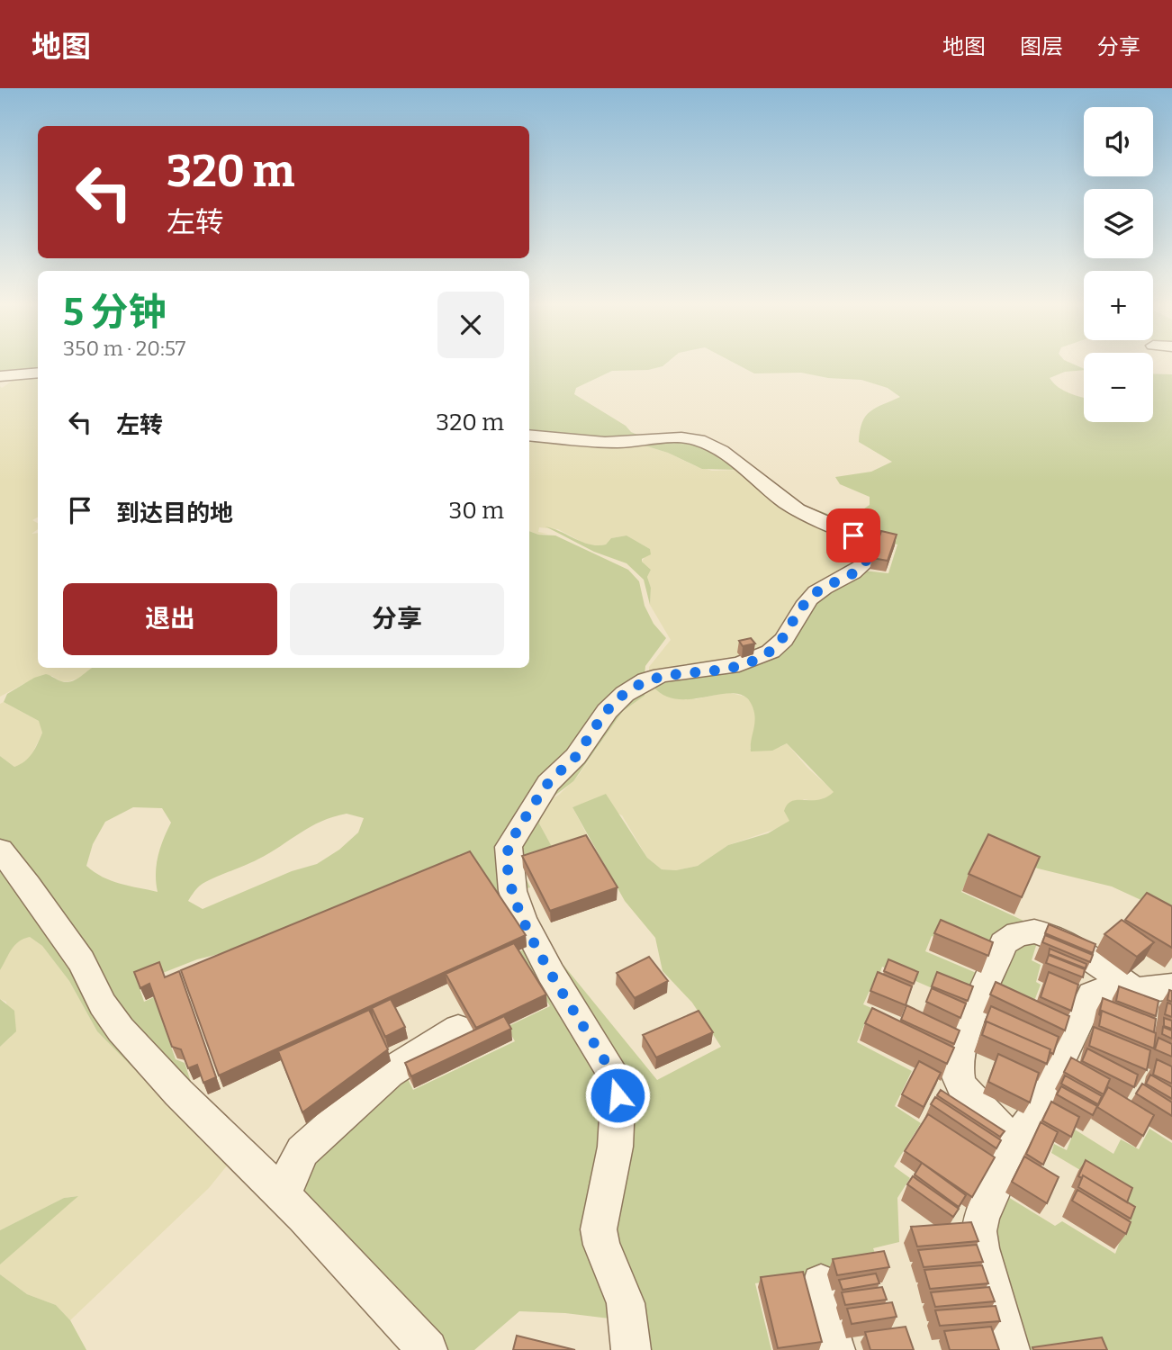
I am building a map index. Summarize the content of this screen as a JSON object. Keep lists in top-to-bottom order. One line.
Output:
{"page":{"header":"地图","nav":["地图","图层","分享"],"map_buttons":["+","−"],"turn":["320 m","左转"],"heading":["5 分钟","350 m · 20:57"],"list":[{"name":"左转","value":"320 m"},{"name":"到达目的地","value":"30 m"}],"buttons":["退出","分享"]}}
